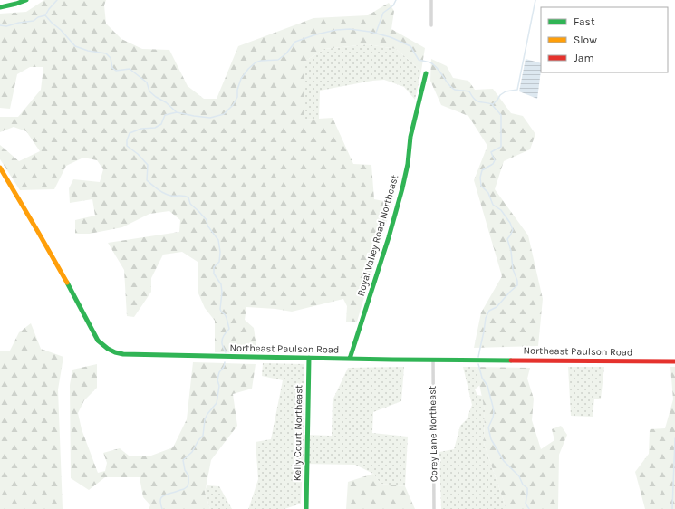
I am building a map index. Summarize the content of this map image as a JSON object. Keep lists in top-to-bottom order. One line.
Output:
{"streets":{"street":["Royal Valley Road Northeast","Northeast Paulson Road","Kelly Court Northeast","Corey Lane Northeast"]},"crossings":[["Royal Valley Road Northeast","Northeast Paulson Road"],["Northeast Paulson Road","Kelly Court Northeast"],["Northeast Paulson Road","Corey Lane Northeast"]],"legend":["Fast","Slow","Jam"]}
